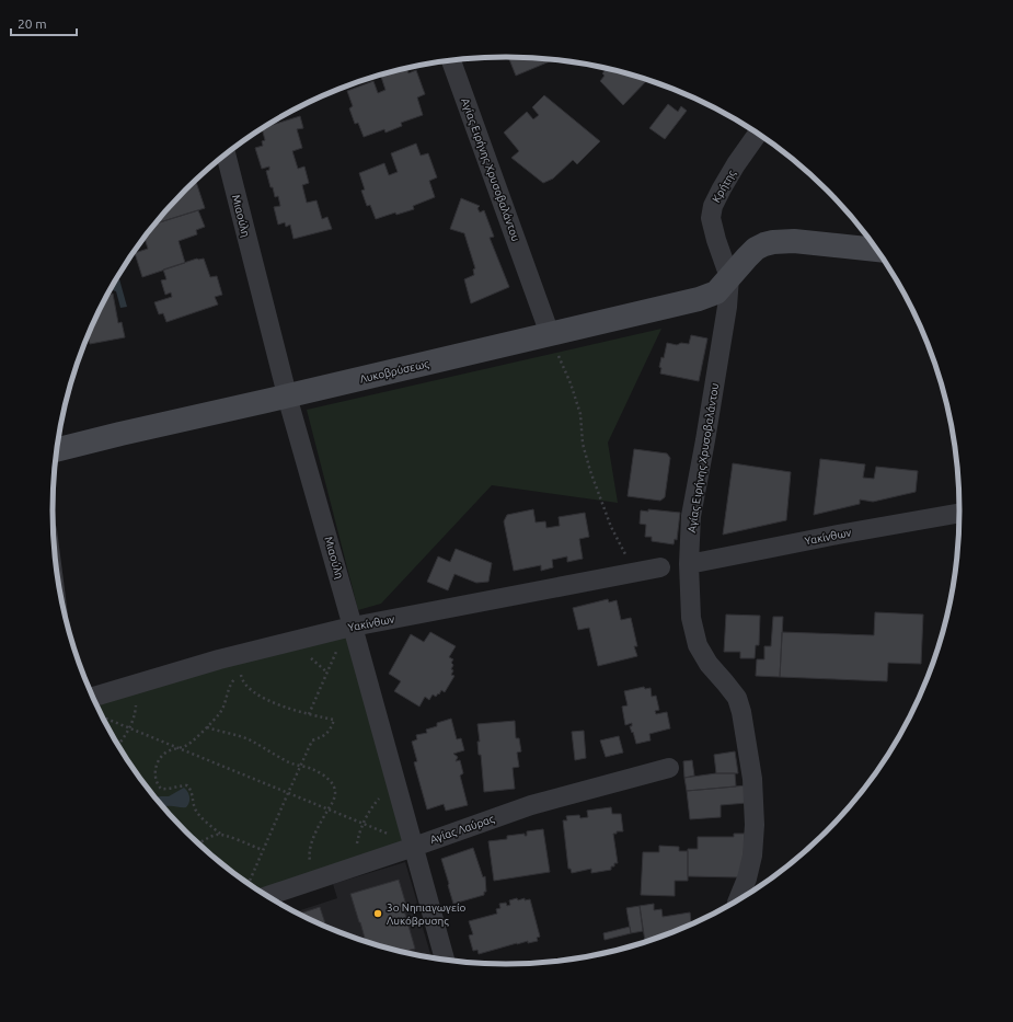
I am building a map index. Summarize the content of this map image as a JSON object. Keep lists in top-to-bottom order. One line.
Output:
{"streets":{"street":["Αγίας Ειρήνης Χρυσοβαλάντου","Κρήτης","Μιαούλη","Λυκοβρύσεως","Υακίνθων","Αγίας Λαύρας"]},"crossings":[["Αγίας Ειρήνης Χρυσοβαλάντου","Κρήτης"],["Αγίας Ειρήνης Χρυσοβαλάντου","Λυκοβρύσεως"],["Αγίας Ειρήνης Χρυσοβαλάντου","Υακίνθων"],["Κρήτης","Λυκοβρύσεως"],["Μιαούλη","Λυκοβρύσεως"],["Μιαούλη","Υακίνθων"],["Μιαούλη","Αγίας Λαύρας"]],"places":["3ο Νηπιαγωγείο Λυκόβρυσης"],"scale_bar":"20 m"}
